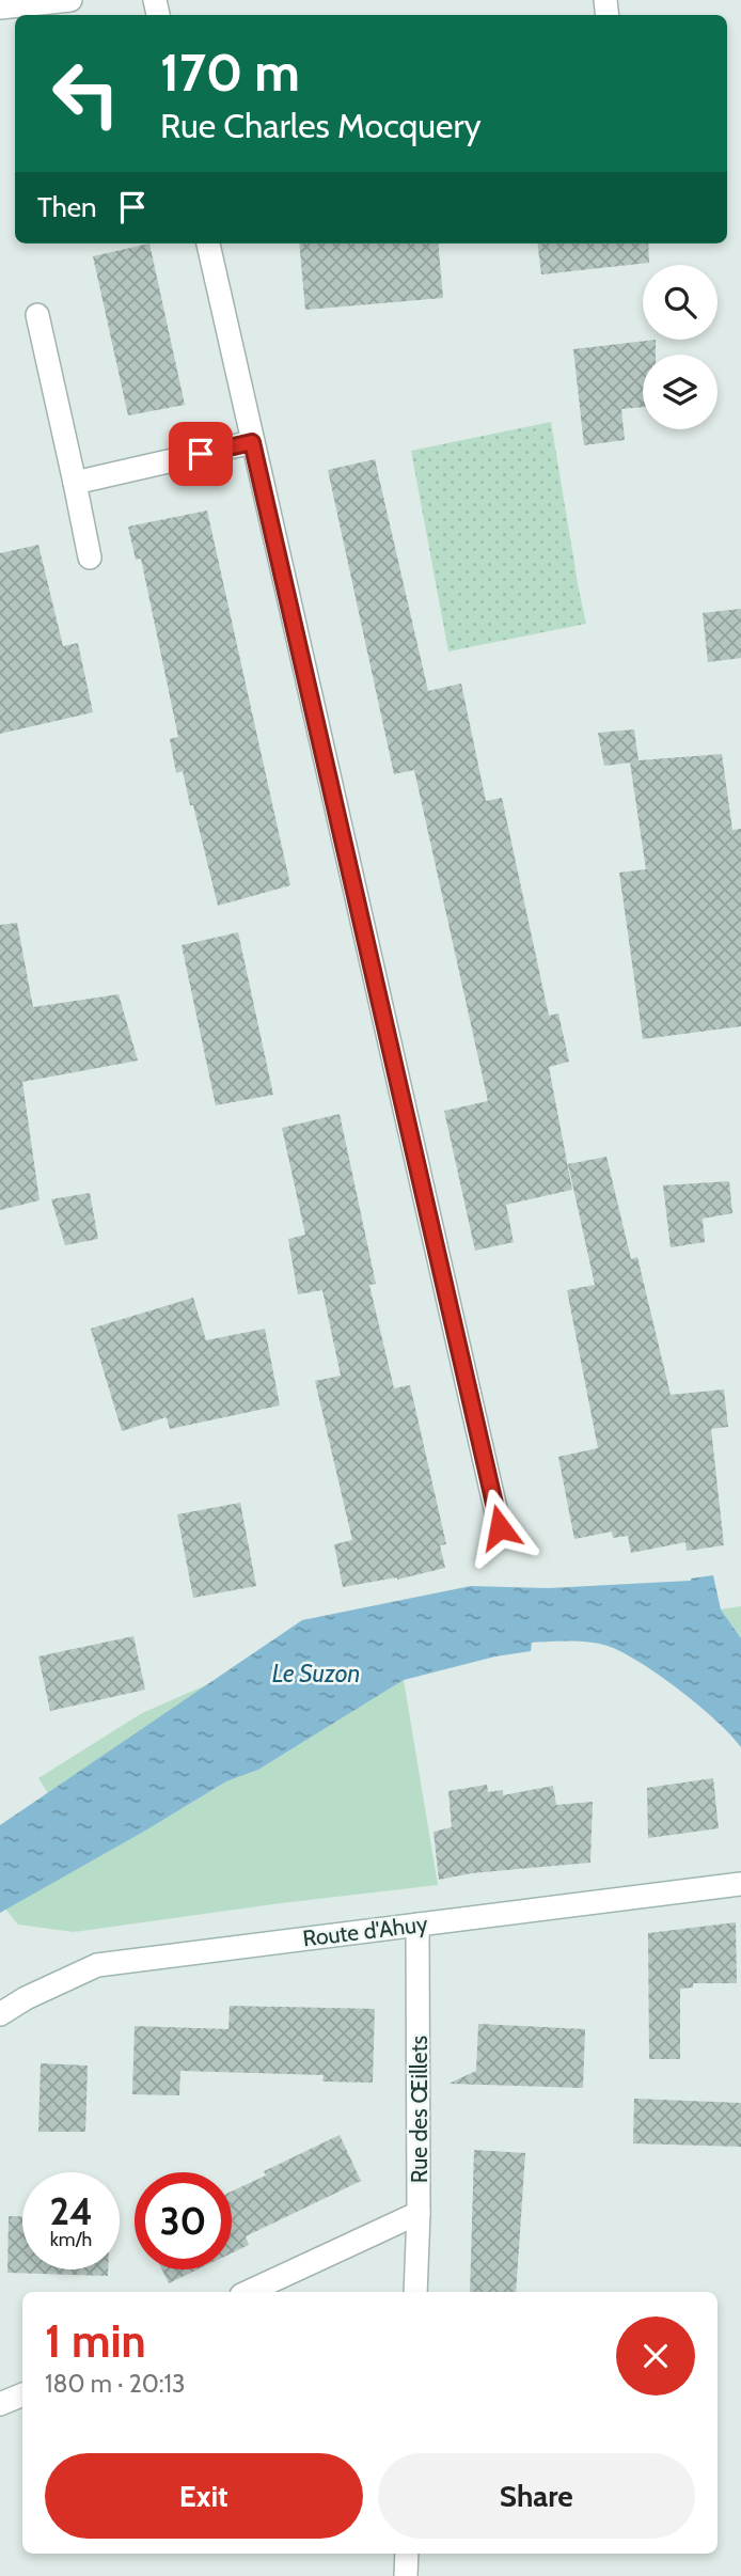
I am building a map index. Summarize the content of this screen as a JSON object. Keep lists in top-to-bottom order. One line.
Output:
{"streets":{"street":["Route d'Ahuy","Rue des Œillets"]},"crossings":[["Route d'Ahuy","Rue des Œillets"]],"water":["Le Suzon"],"page":{"turn":["170 m","Rue Charles Mocquery"],"then":"Then","speed":"24 km/h","limit":"30","heading":["1 min","180 m · 20:13"],"buttons":["Exit","Share"]}}
